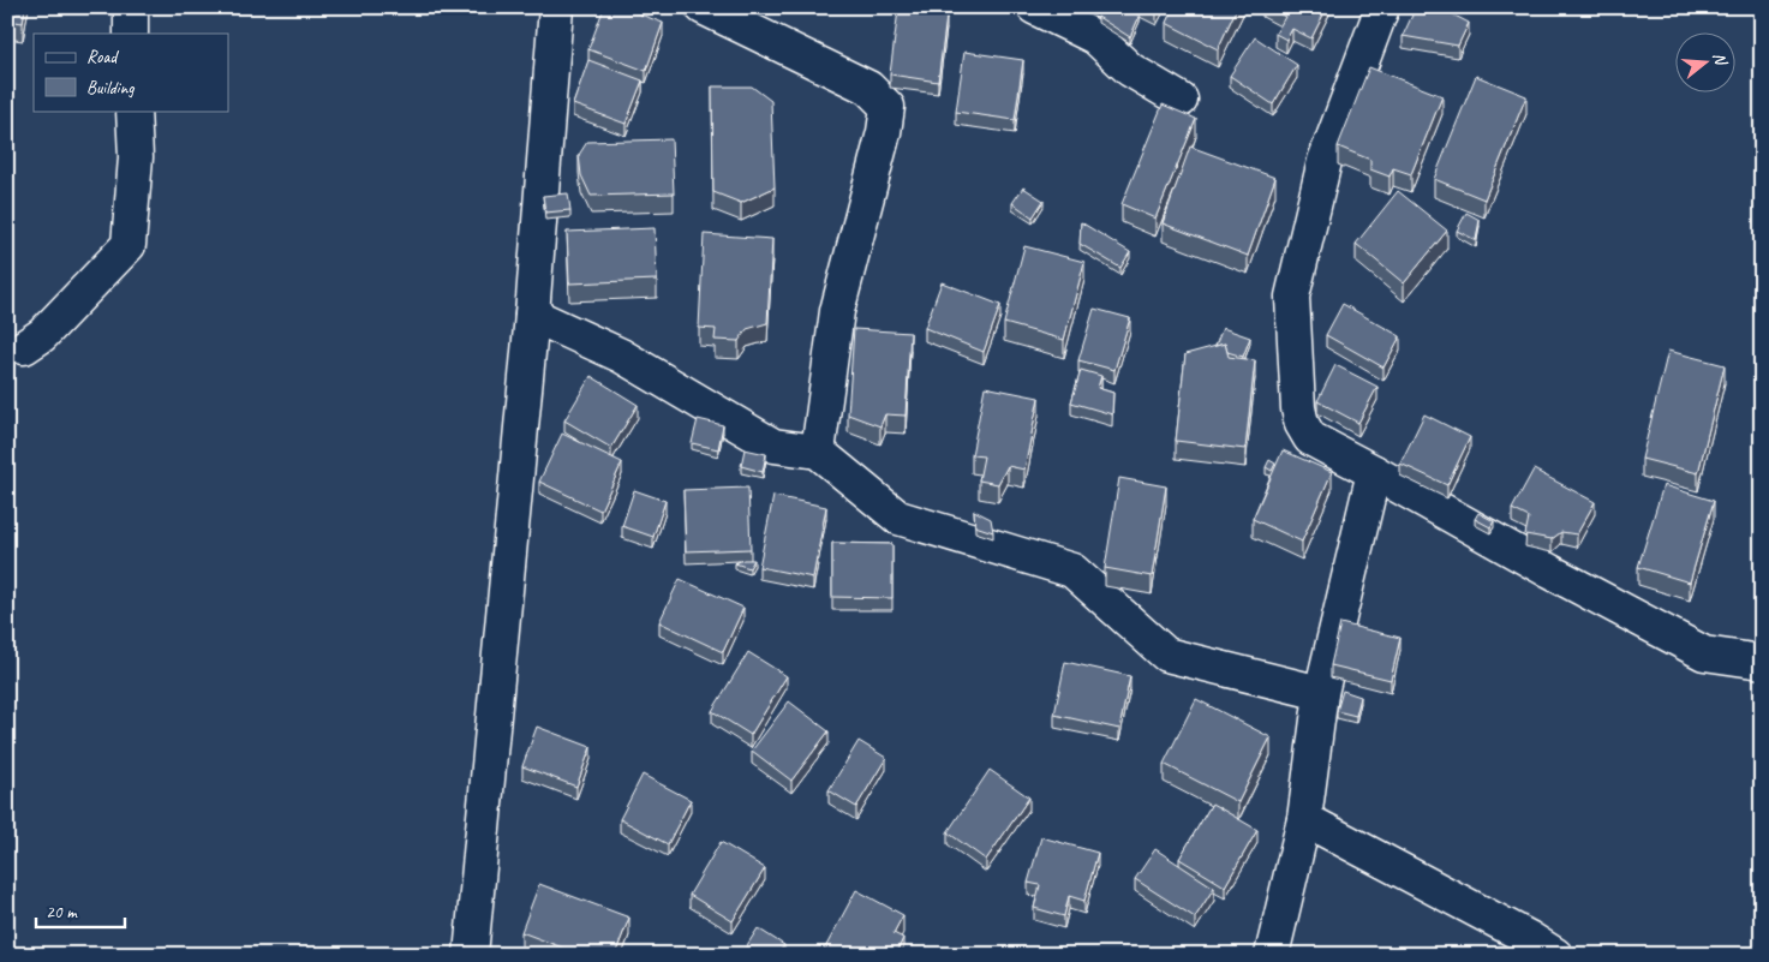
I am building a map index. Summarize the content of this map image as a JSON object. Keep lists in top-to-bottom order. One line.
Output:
{"legend":["Road","Building"],"scale_bar":"20 m","north":"right"}
